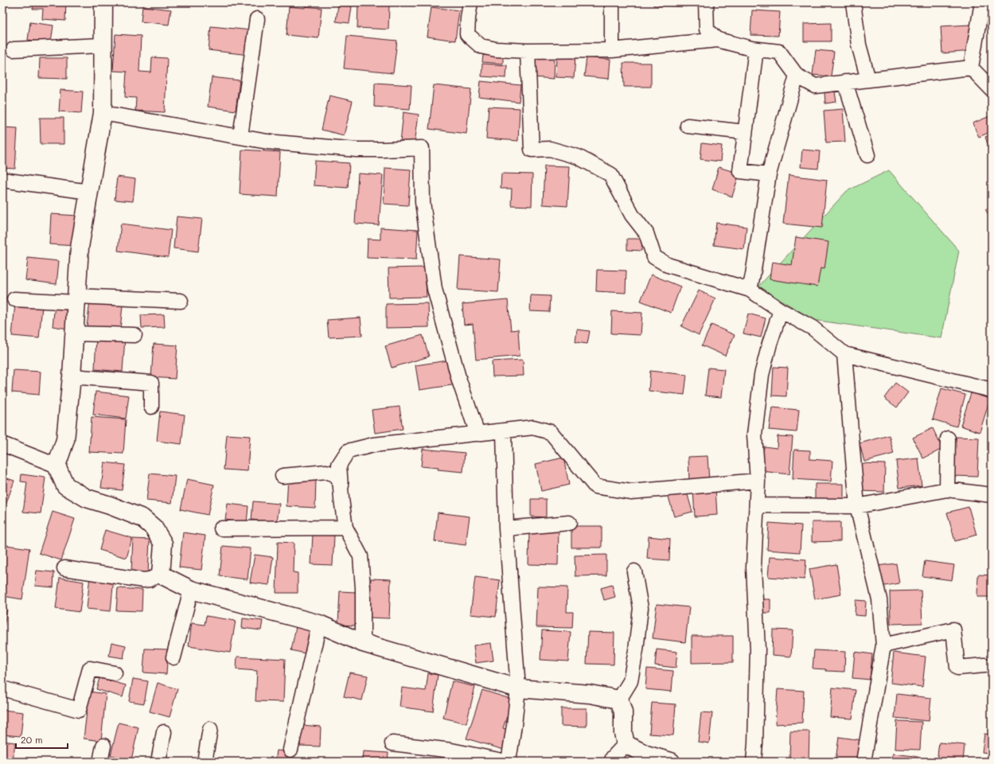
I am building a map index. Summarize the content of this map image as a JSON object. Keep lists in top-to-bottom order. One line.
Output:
{"scale_bar":"20 m"}
